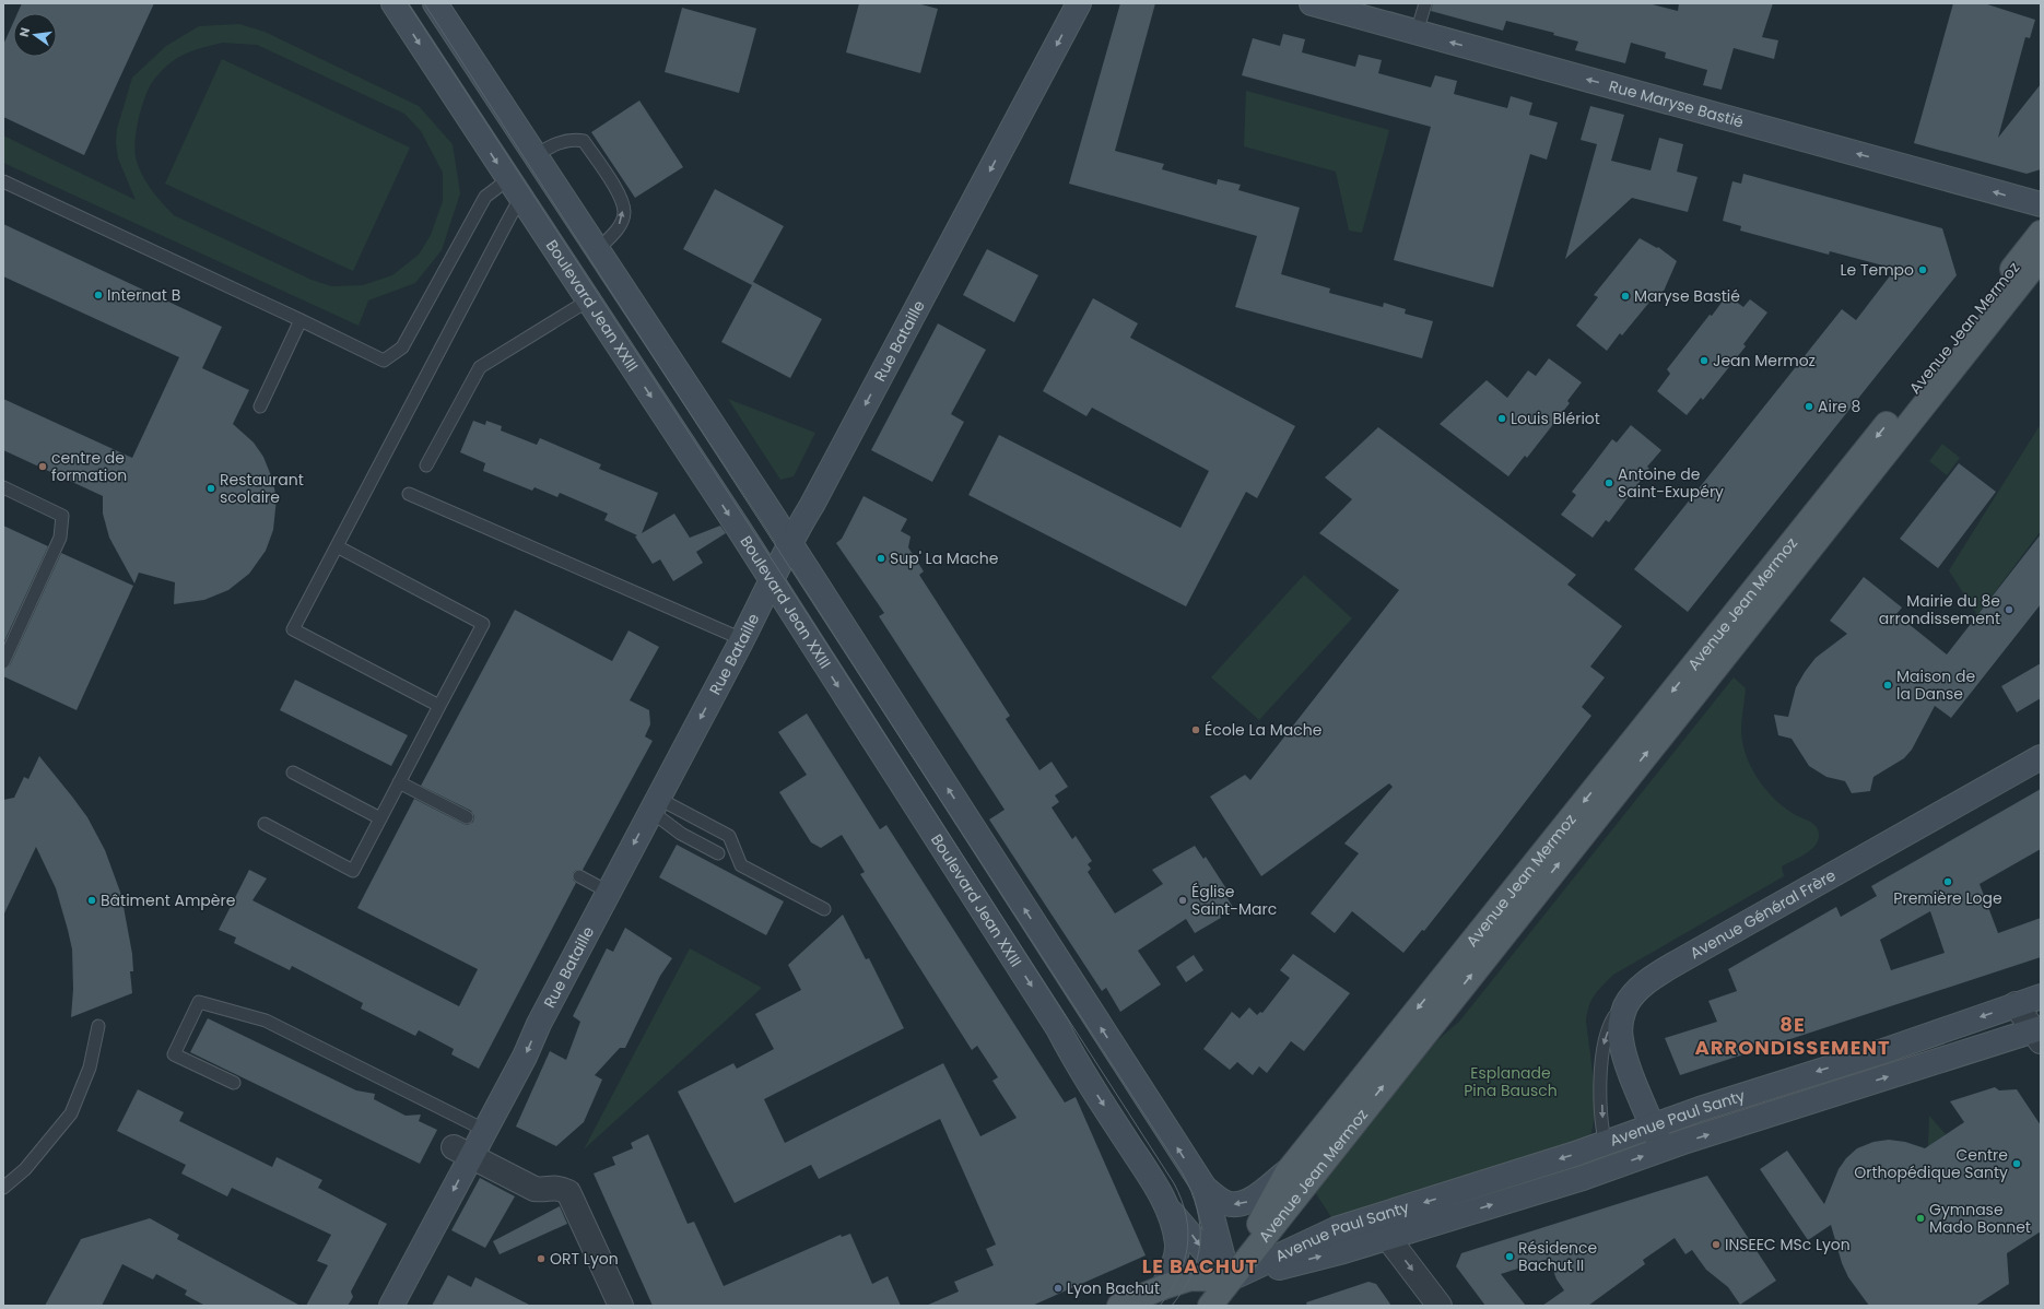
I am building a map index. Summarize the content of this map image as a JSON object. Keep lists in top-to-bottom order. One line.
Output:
{"streets":{"main road":["Rue Maryse Bastié","Boulevard Jean XXIII","Avenue Jean Mermoz","Rue Bataille","Avenue Général Frère","Avenue Paul Santy"]},"crossings":[["Boulevard Jean XXIII","Avenue Jean Mermoz"],["Boulevard Jean XXIII","Rue Bataille"],["Boulevard Jean XXIII","Avenue Paul Santy"],["Avenue Jean Mermoz","Avenue Paul Santy"],["Avenue Général Frère","Avenue Paul Santy"]],"one_way":["Rue Maryse Bastié","Rue Bataille"],"districts":["8E ARRONDISSEMENT","LE BACHUT"],"parks":["Esplanade Pina Bausch"],"places":["Le Tempo","Internat B","Maryse Bastié","Jean Mermoz","Aire 8","Louis Blériot","centre de formation","Antoine de Saint-Exupéry","Restaurant scolaire","Sup' La Mache","Mairie du 8e arrondissement","Maison de la Danse","École La Mache","Première Loge","Bâtiment Ampère","Église Saint-Marc","Centre Orthopédique Santy","Gymnase Mado Bonnet","INSEEC MSc Lyon","Résidence Bachut II","ORT Lyon","Lyon Bachut"],"north":"left"}
